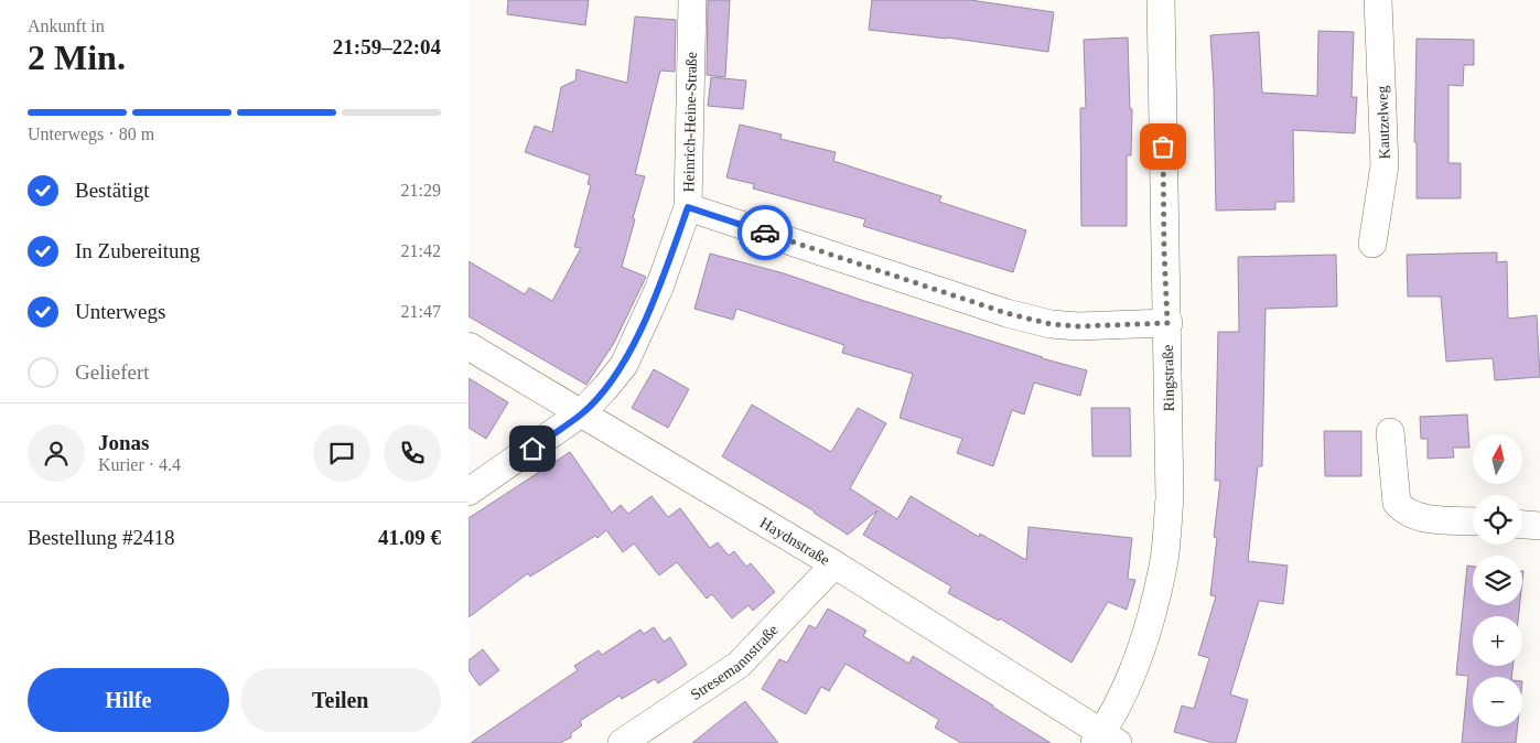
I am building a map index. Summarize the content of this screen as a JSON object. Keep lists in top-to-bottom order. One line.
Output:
{"streets":{"street":["Heinrich-Heine-Straße","Kautzelweg","Ringstraße","Haydnstraße","Stresemannstraße"]},"crossings":[["Heinrich-Heine-Straße","Haydnstraße"],["Ringstraße","Haydnstraße"],["Haydnstraße","Stresemannstraße"]],"north":"top","page":{"heading":["2 Min.","Ankunft in","21:59–22:04"],"panel":["Jonas","Kurier · 4.4","Bestellung #2418","41.09 €"],"bar":"Unterwegs · 80 m","list":[["Bestätigt","21:29"],["In Zubereitung","21:42"],["Unterwegs","21:47"],"Geliefert"],"map_buttons":["+","−"],"buttons":["Hilfe","Teilen"]}}
